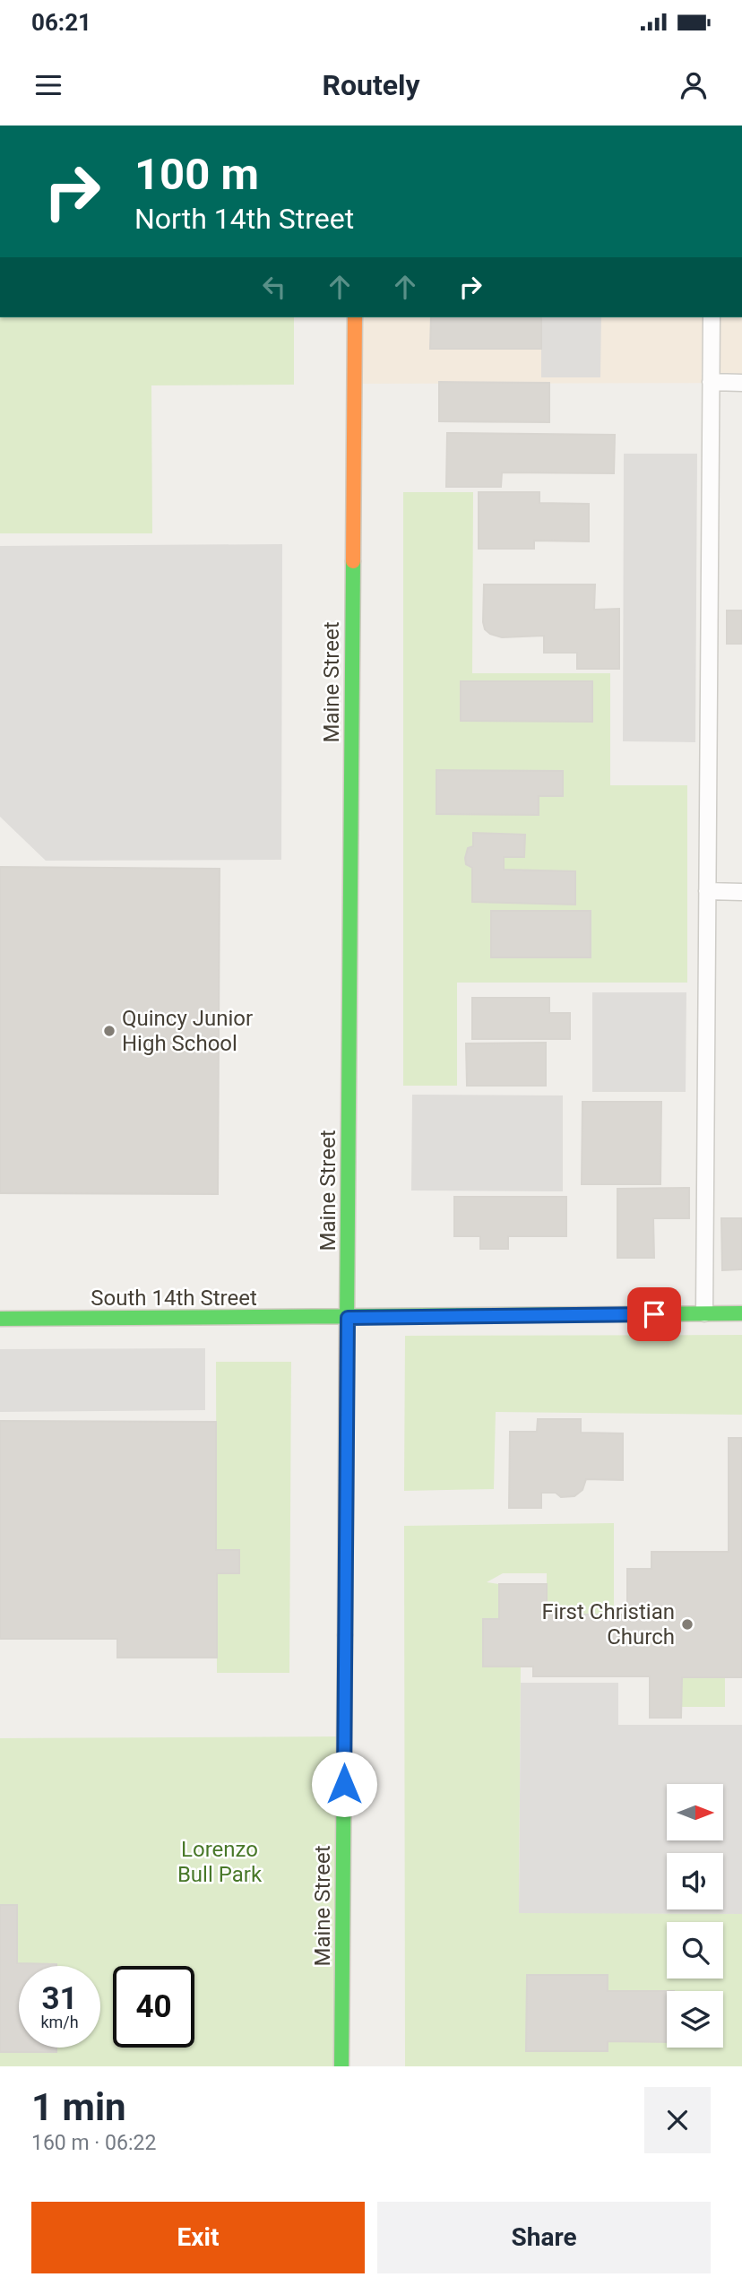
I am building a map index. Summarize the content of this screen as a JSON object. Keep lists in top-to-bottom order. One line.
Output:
{"streets":{"street":["Maine Street","South 14th Street"]},"crossings":[["Maine Street","South 14th Street"]],"parks":["Lorenzo Bull Park"],"places":["Quincy Junior High School","First Christian Church"],"north":"right","page":{"status":"06:21","header":"Routely","turn":["100 m","North 14th Street"],"speed":"31 km/h","limit":"40","heading":["1 min","160 m · 06:22"],"buttons":["Exit","Share"]}}
